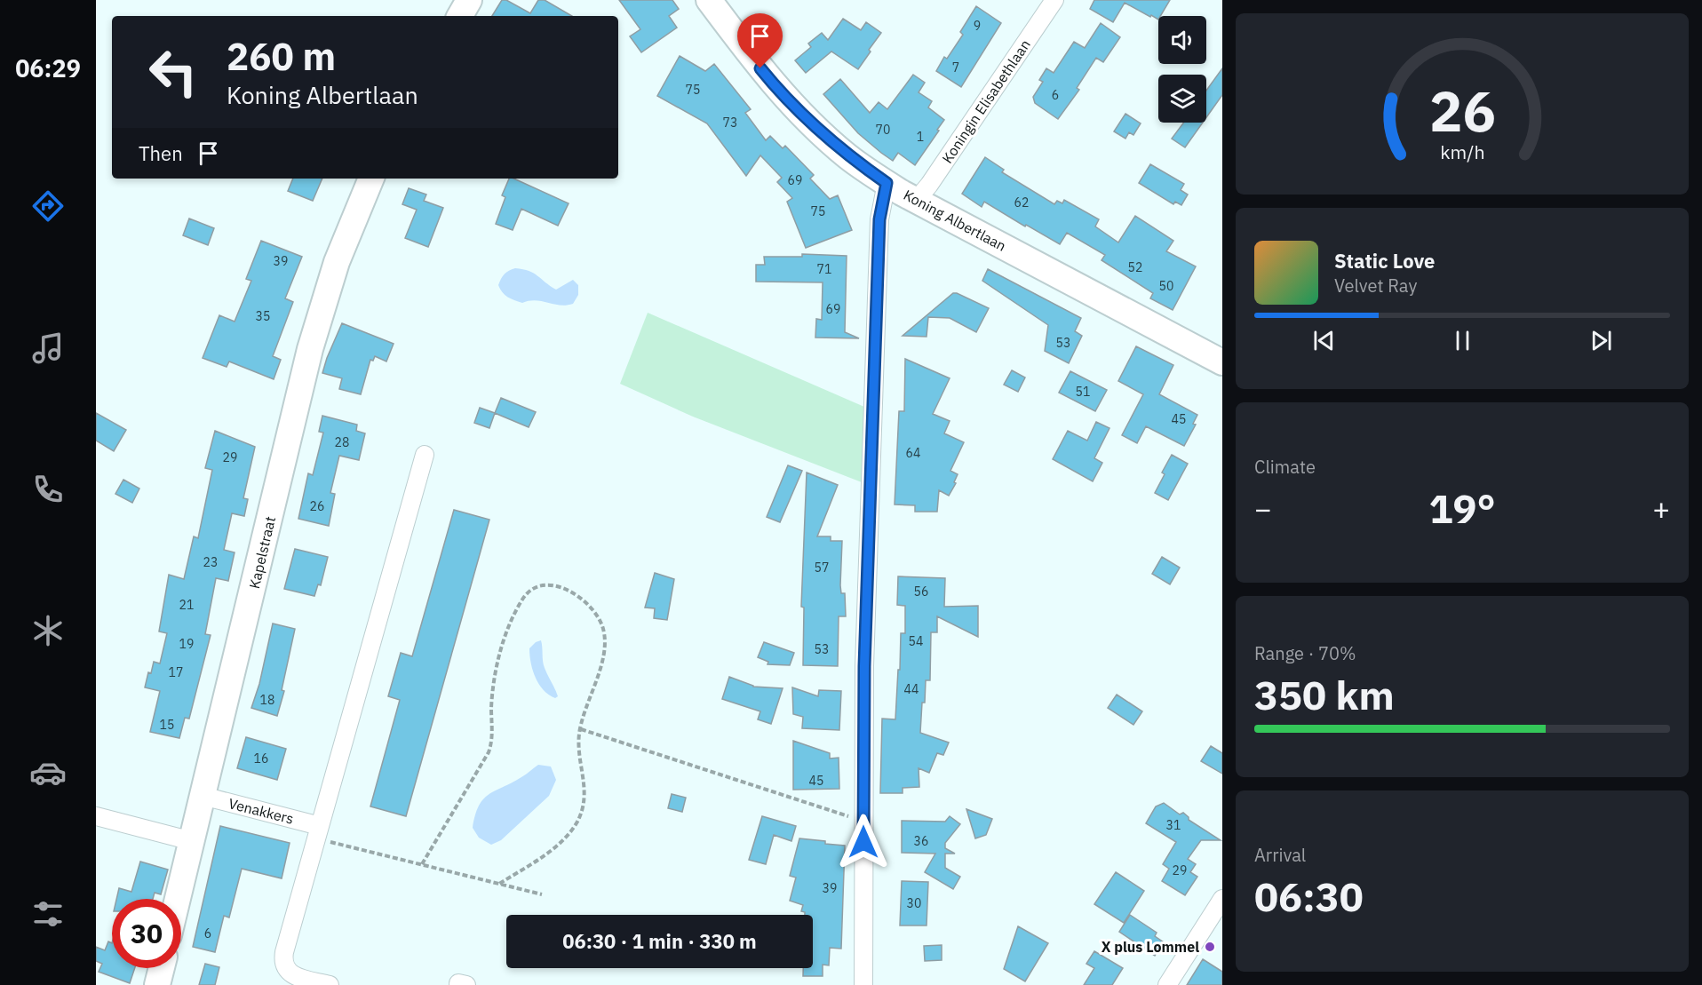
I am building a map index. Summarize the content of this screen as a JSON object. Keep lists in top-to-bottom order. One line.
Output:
{"streets":{"main road":["Koning Albertlaan","Kapelstraat"],"street":["Koningin Elisabethlaan","Venakkers"]},"crossings":[["Koningin Elisabethlaan","Koning Albertlaan"],["Kapelstraat","Venakkers"]],"places":["X plus Lommel"],"house_numbers":["9","7","75","6","73","70","1","69","62","75","39","52","71","50","69","35","53","51","45","28","64","29","26","23","57","56","21","54","19","53","17","44","18","15","16","45","31","36","29","39","30","6"],"page":{"tabs":"06:29","turn":["260 m","Koning Albertlaan"],"then":"Then","song":["Static Love","Velvet Ray"],"tile":["Climate",["Range · 70%","350 km"],["Arrival","06:30"]],"heat":["−","19°","+"],"limit":"30","trip":"06:30 · 1 min · 330 m","gauge":["26","km/h"]}}
